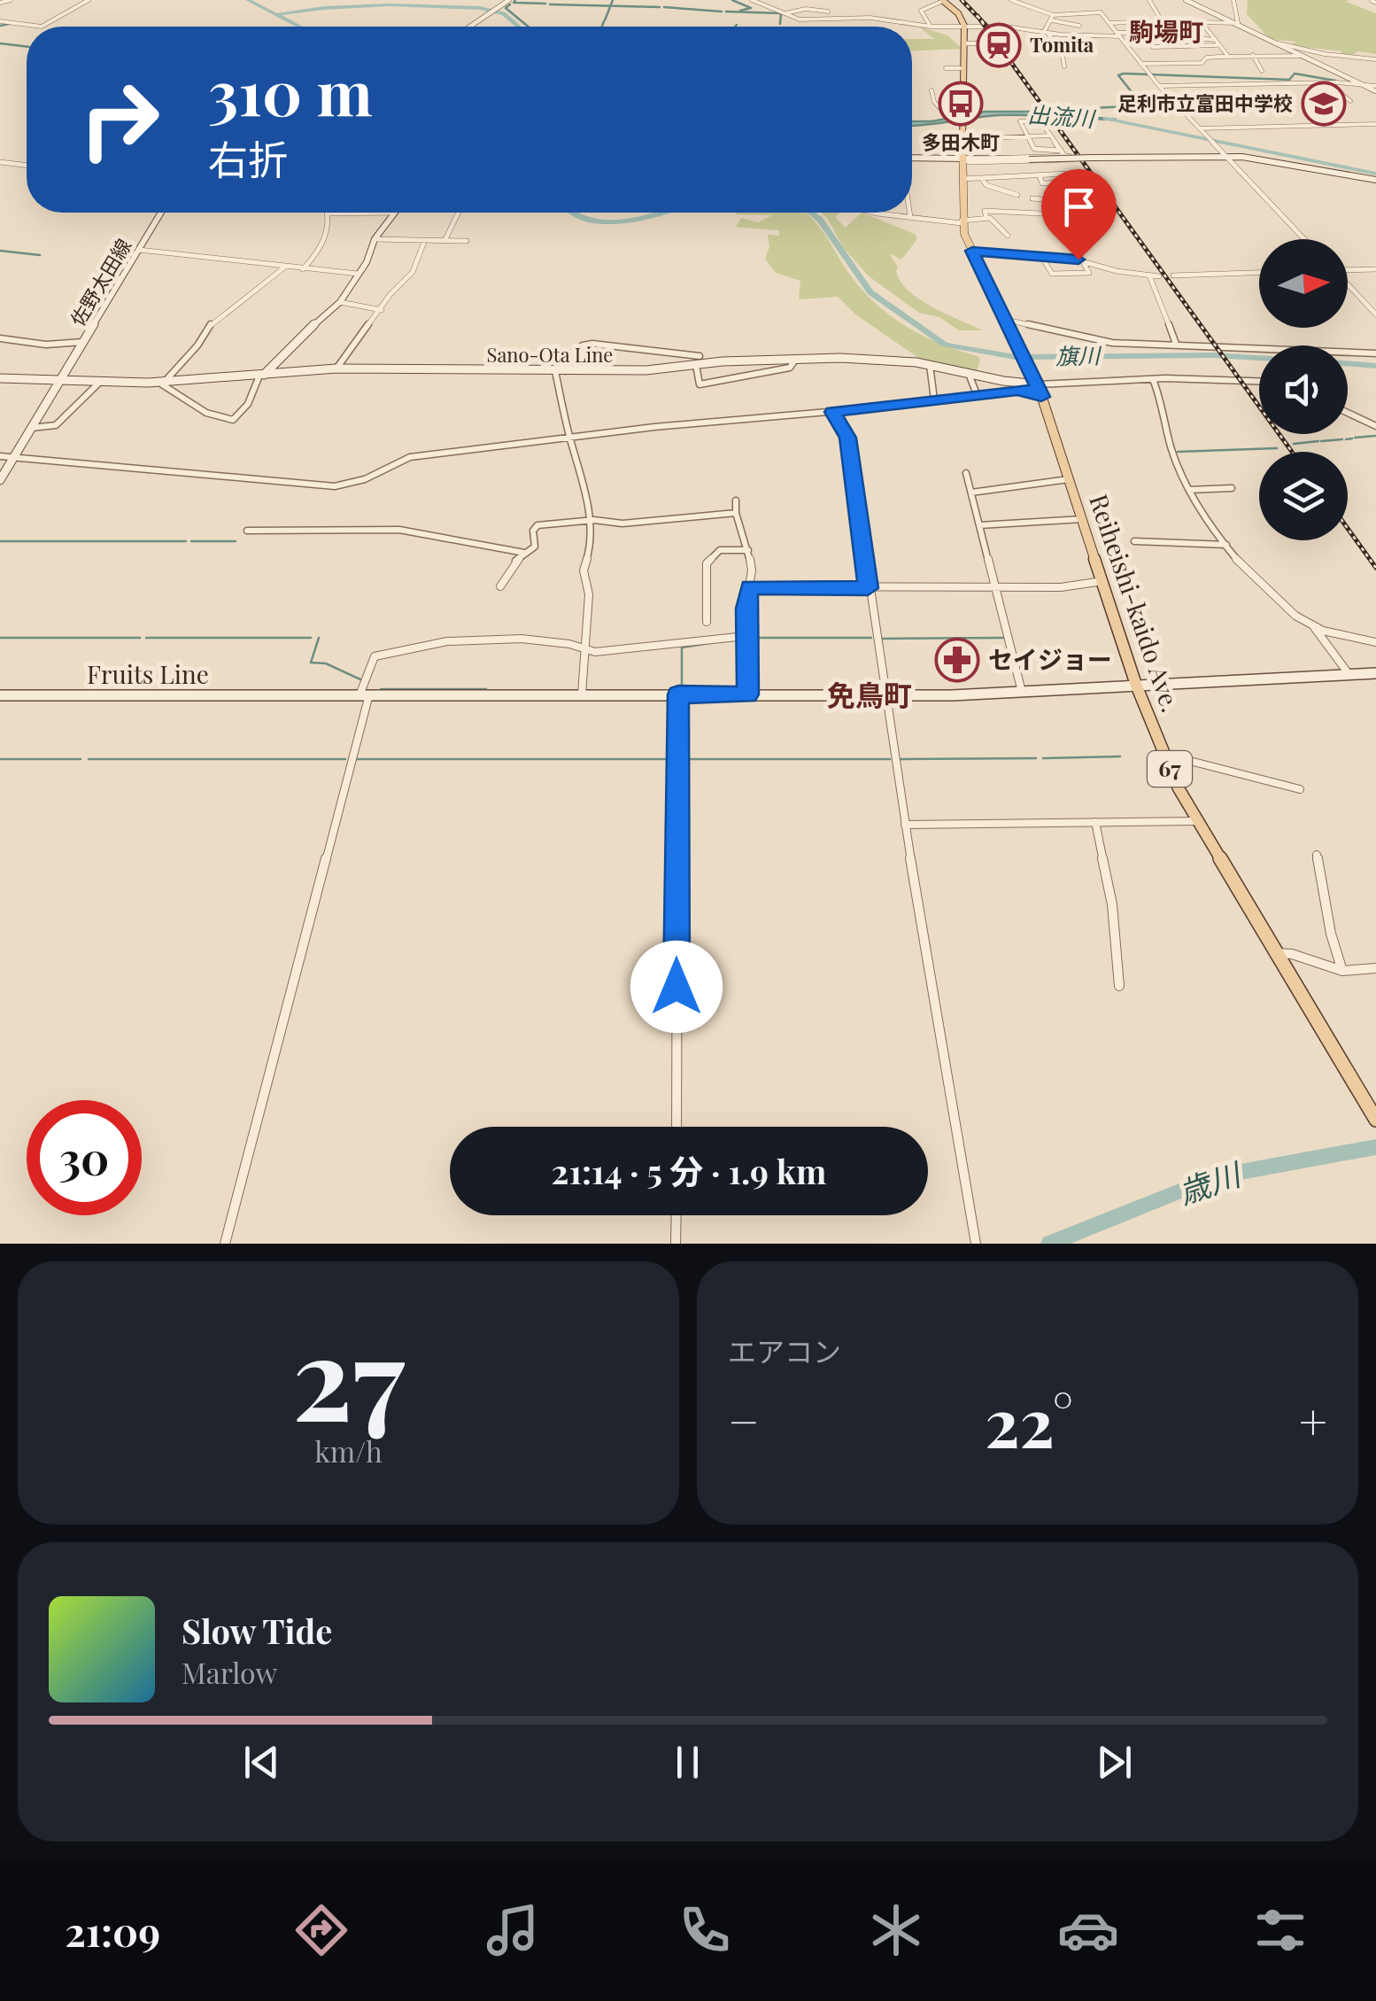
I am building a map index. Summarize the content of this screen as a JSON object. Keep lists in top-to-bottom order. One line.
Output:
{"streets":{"main road":["佐野太田線","Sano-Ota Line","Reiheishi-kaido Ave.","Fruits Line","67"]},"crossings":[["佐野太田線","Sano-Ota Line"],["Sano-Ota Line","Reiheishi-kaido Ave."],["Reiheishi-kaido Ave.","Fruits Line"],["Reiheishi-kaido Ave.","67"]],"districts":["駒場町","免鳥町"],"water":["出流川","旗川","歳川"],"places":{"station":["Tomita"],"bus stop":["多田木町"],"school or university":["足利市立富田中学校"],"pharmacy":["セイジョー"]},"north":"right","page":{"turn":["310 m","右折"],"limit":"30","trip":"21:14 · 5 分 · 1.9 km","tile":[["27","km/h"],"エアコン"],"heat":["−","22°","+"],"song":["Slow Tide","Marlow"],"tabs":"21:09"}}
